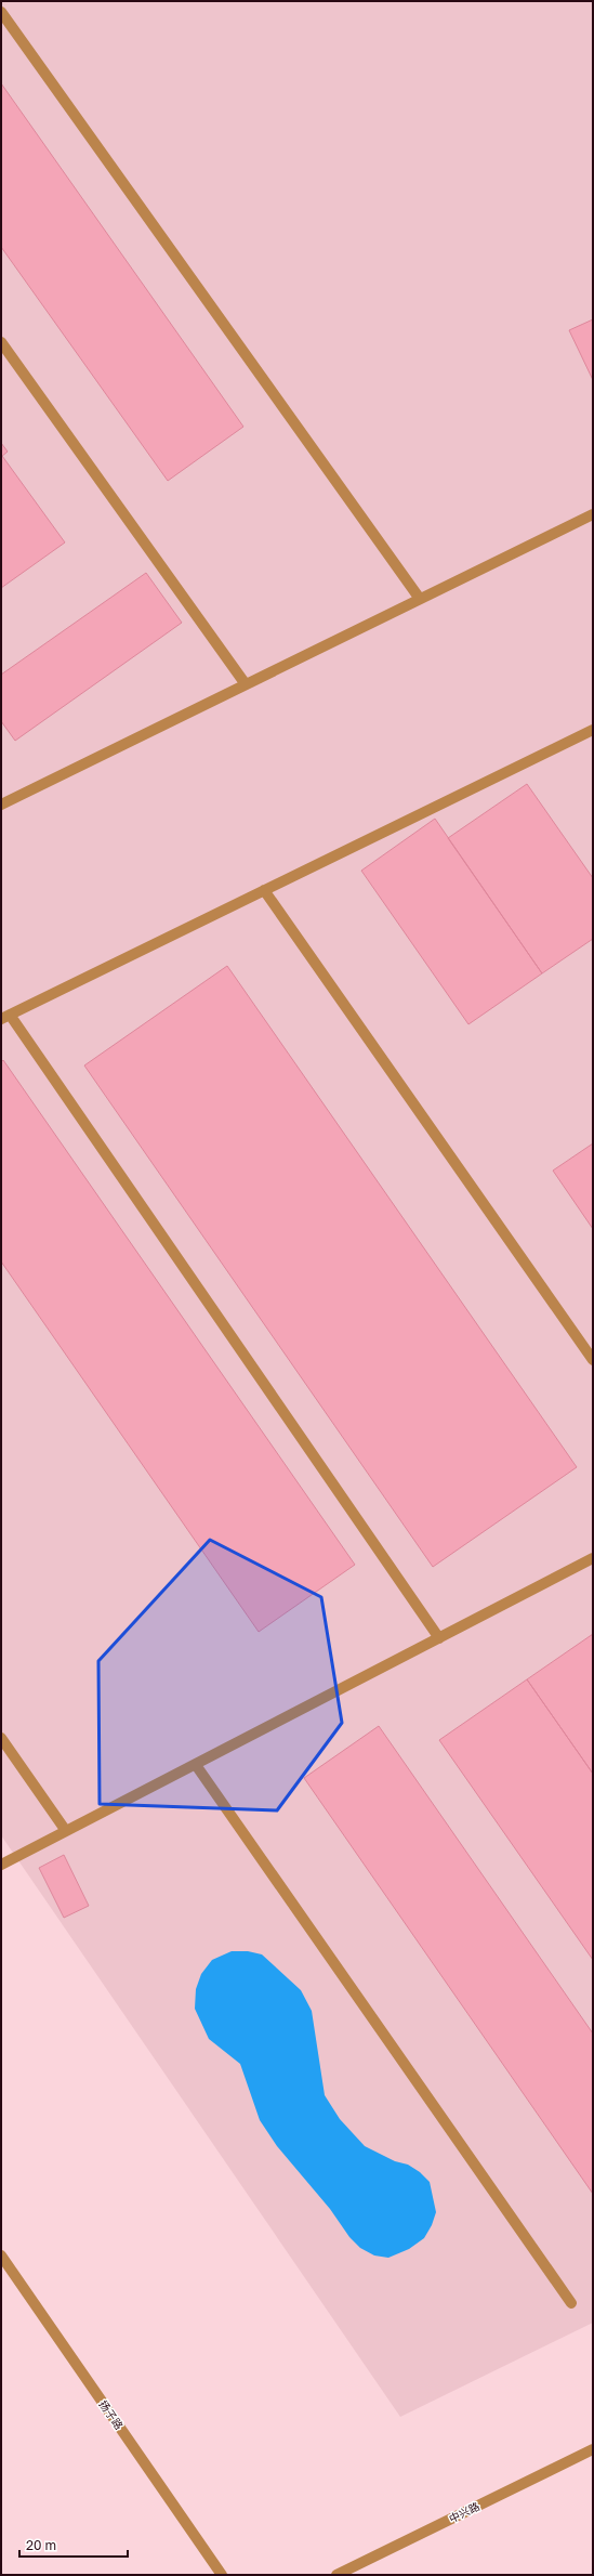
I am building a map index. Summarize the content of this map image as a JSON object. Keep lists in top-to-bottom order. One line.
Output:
{"streets":{"street":["扬子路","中兴路"]},"scale_bar":"20 m"}
